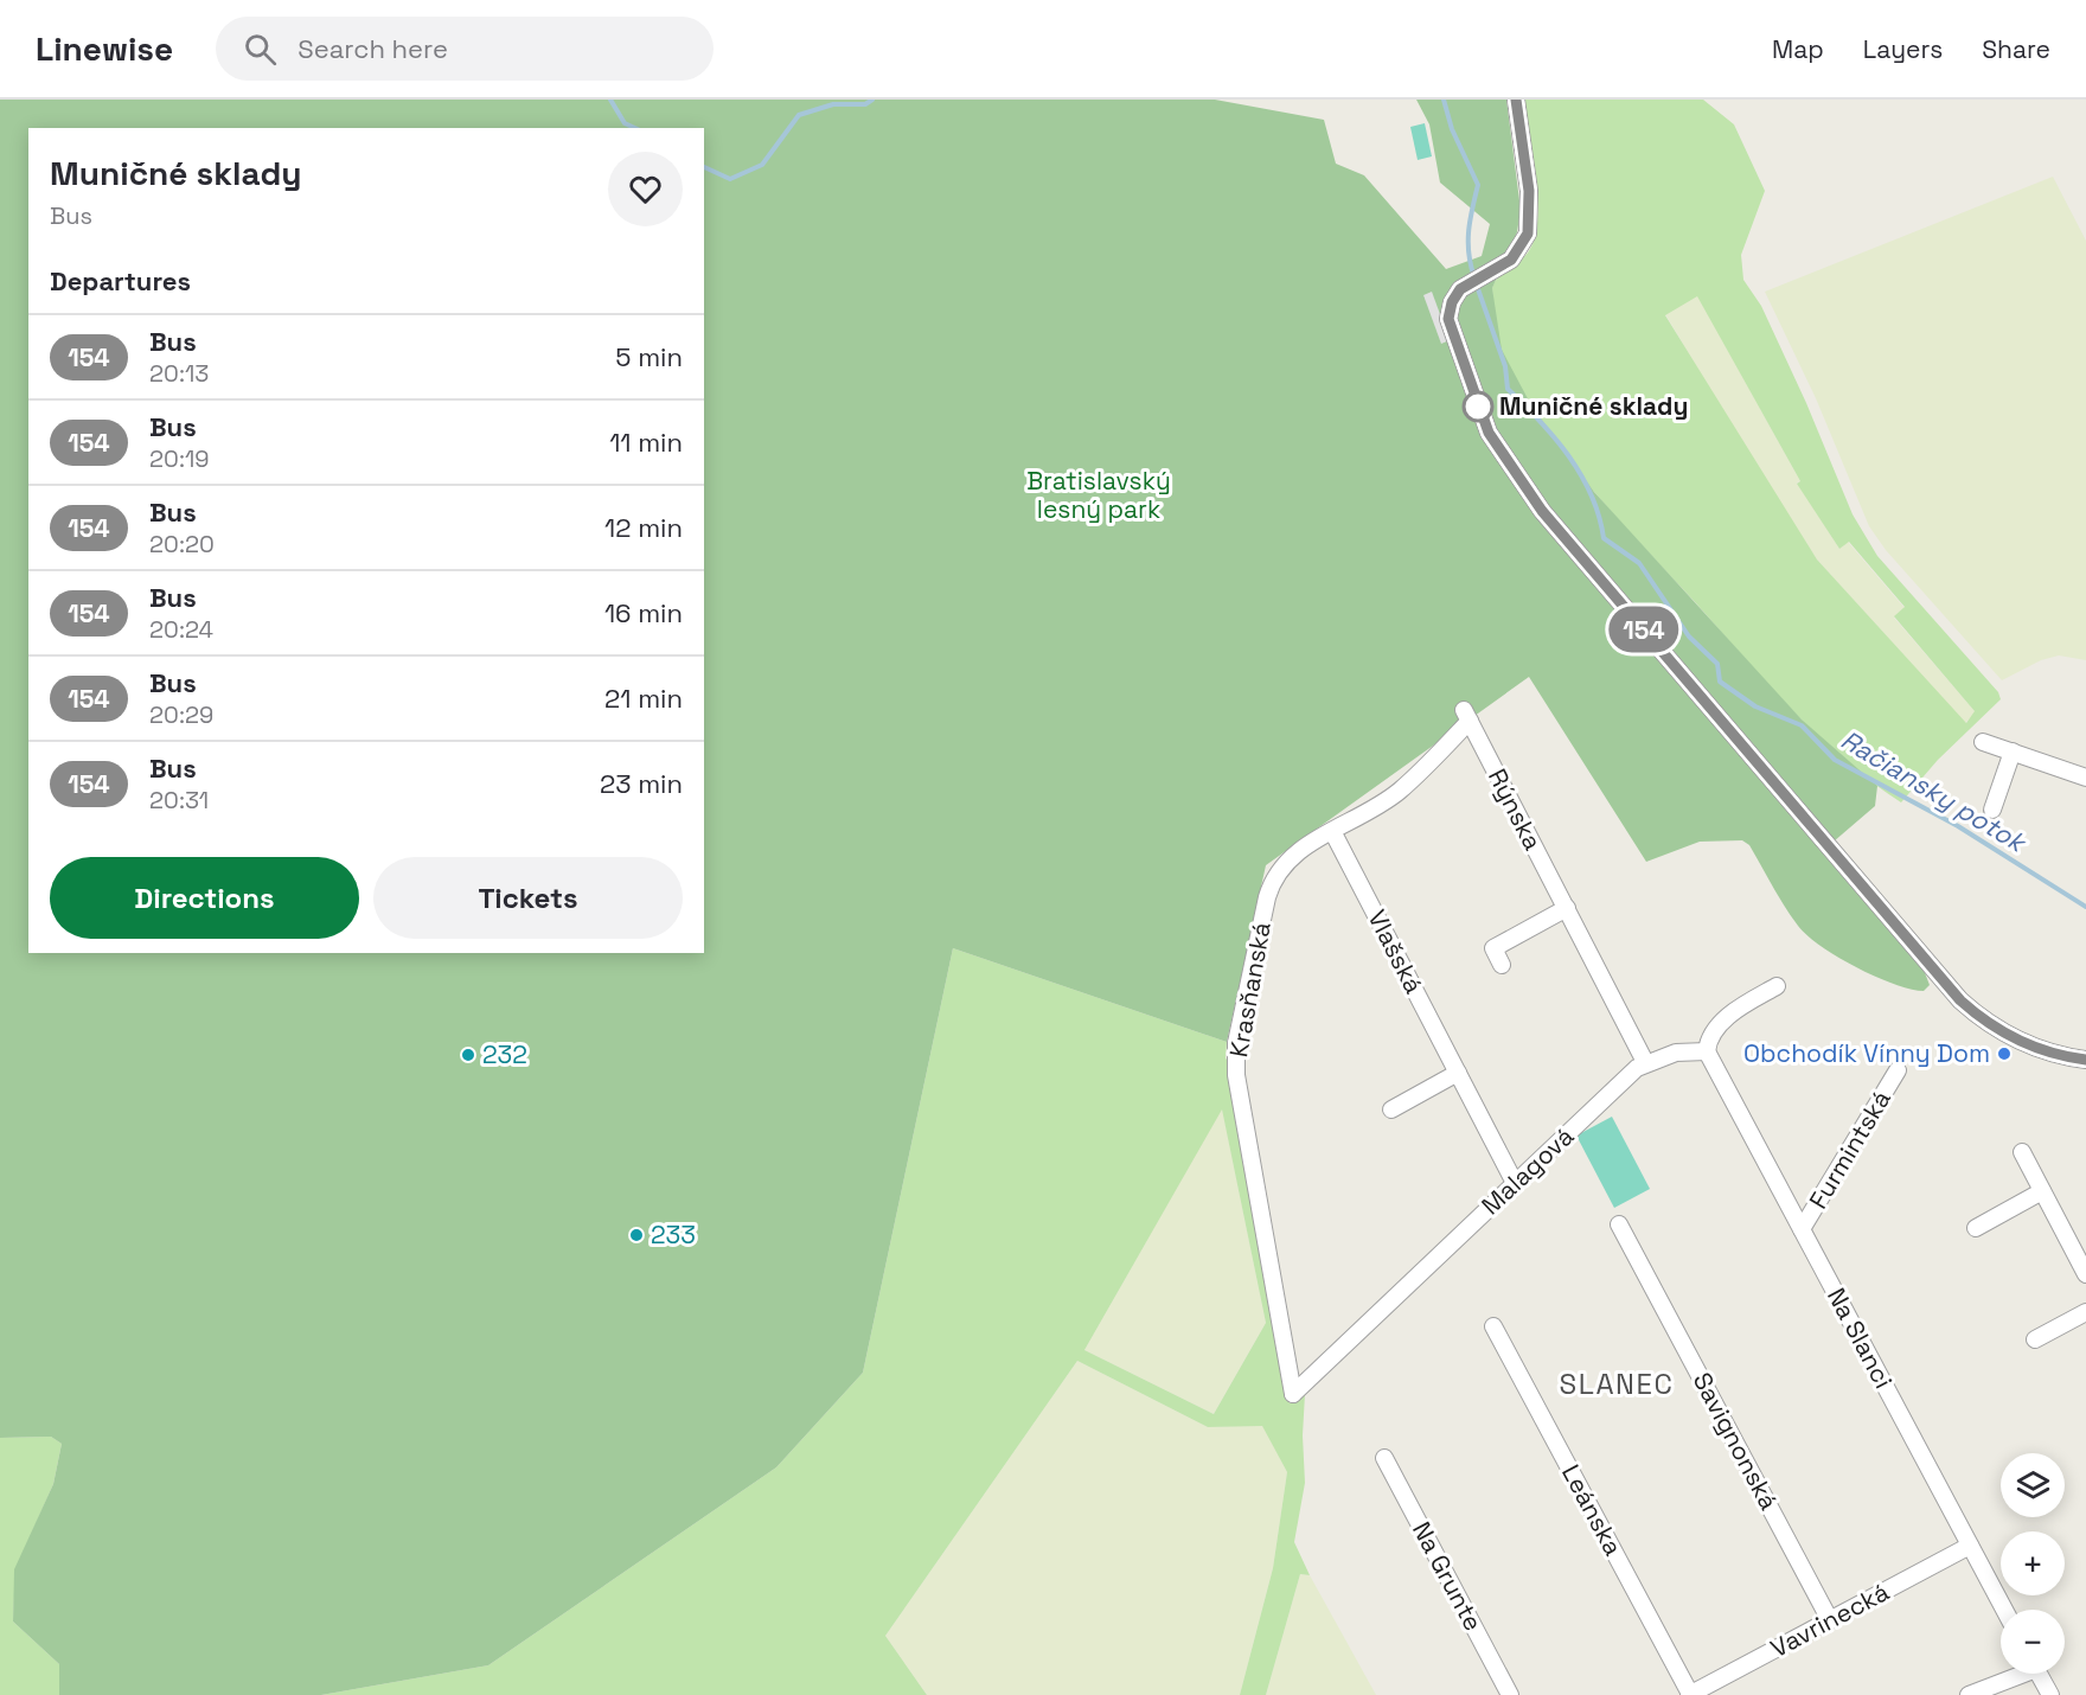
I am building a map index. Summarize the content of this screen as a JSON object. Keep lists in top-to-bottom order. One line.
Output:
{"streets":{"street":["Rýnska","Vlašská","Krasňanská","Furmintská","Malagová","Na Slanci","Savignonská","Leánska","Na Grunte","Vavrinecká"]},"crossings":[["Rýnska","Krasňanská"],["Rýnska","Malagová"],["Vlašská","Krasňanská"],["Vlašská","Malagová"],["Krasňanská","Malagová"],["Furmintská","Na Slanci"],["Malagová","Na Slanci"],["Na Slanci","Vavrinecká"],["Savignonská","Vavrinecká"],["Leánska","Vavrinecká"]],"districts":["SLANEC"],"water":["Račiansky potok"],"parks":["Bratislavský lesný park"],"places":["Muničné sklady","Obchodík Vínny Dom","232","233"],"lines":["bus line 154"],"page":{"header":"Linewise","search":"Search here","nav":["Map","Layers","Share"],"on_map":"154","heading":[["Muničné sklady","Bus"],"Departures"],"list":[{"mark":"154","name":"Bus","note":"20:13","value":"5 min"},{"mark":"154","name":"Bus","note":"20:19","value":"11 min"},{"mark":"154","name":"Bus","note":"20:20","value":"12 min"},{"mark":"154","name":"Bus","note":"20:24","value":"16 min"},{"mark":"154","name":"Bus","note":"20:29","value":"21 min"},{"mark":"154","name":"Bus","note":"20:31","value":"23 min"}],"buttons":["Directions","Tickets"],"map_buttons":["+","−"]}}
